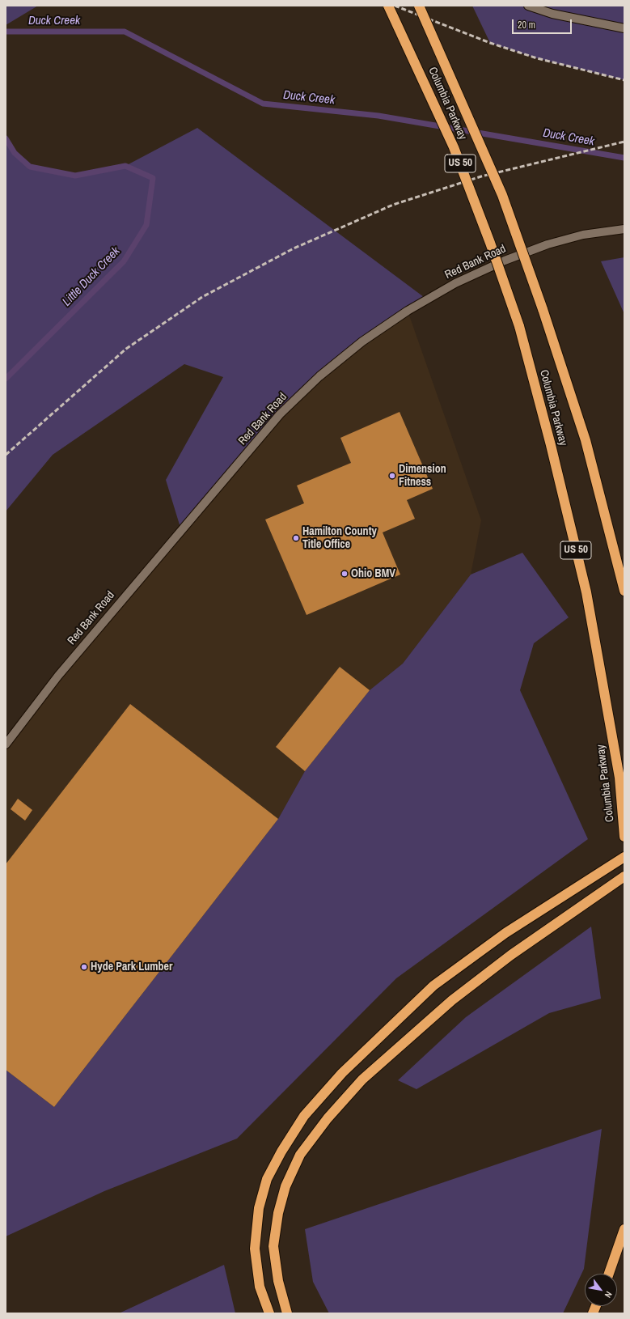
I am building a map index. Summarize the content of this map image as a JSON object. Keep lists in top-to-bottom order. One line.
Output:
{"streets":{"highway":["Columbia Parkway","US 50"],"street":["Red Bank Road"]},"water":["Duck Creek","Little Duck Creek"],"places":["Dimension Fitness","Hamilton County Title Office","Ohio BMV","Hyde Park Lumber"],"scale_bar":"20 m","north":"bottom right"}
